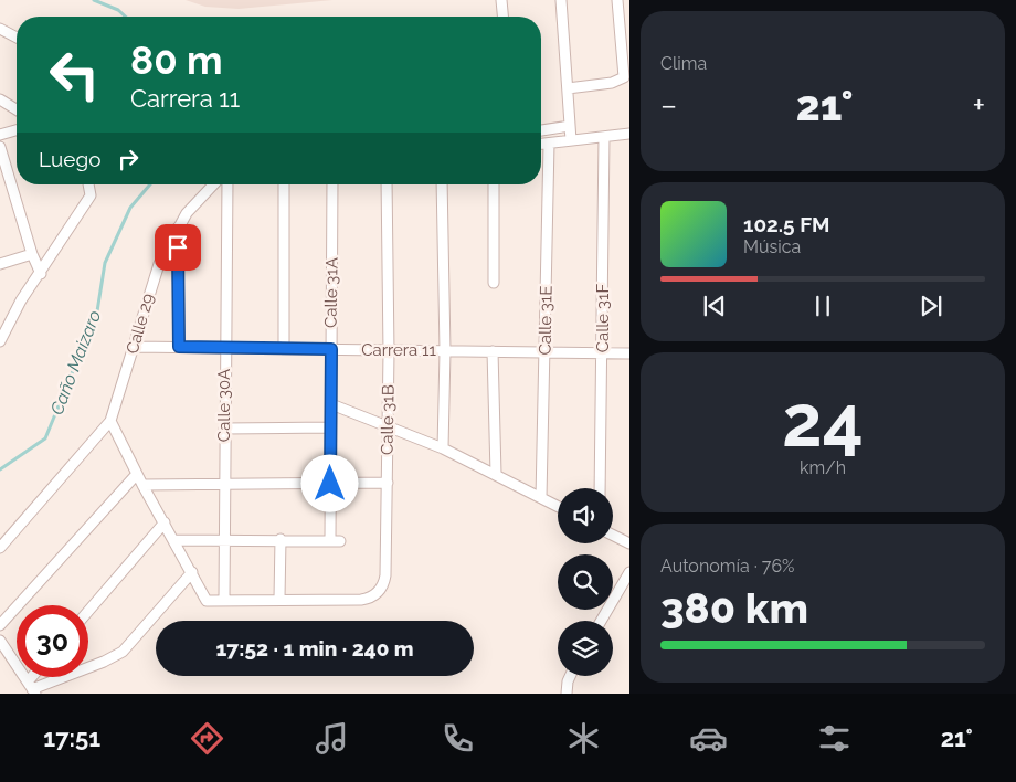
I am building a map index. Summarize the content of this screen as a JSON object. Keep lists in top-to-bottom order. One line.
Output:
{"streets":{"street":["Calle 31A","Calle 31F","Calle 31E","Calle 29","Carrera 11","Calle 30A","Calle 31B"]},"crossings":[["Calle 31A","Carrera 11"],["Calle 31F","Carrera 11"],["Calle 31E","Carrera 11"],["Calle 29","Carrera 11"],["Carrera 11","Calle 30A"],["Carrera 11","Calle 31B"]],"water":["Caño Maizaro"],"page":{"tile":["Clima",["24","km/h"],["Autonomía · 76%","380 km"]],"turn":["80 m","Carrera 11"],"heat":["−","21°","+"],"then":"Luego","song":["102.5 FM","Música"],"limit":"30","trip":"17:52 · 1 min · 240 m","tabs":["17:51","21°"]}}
